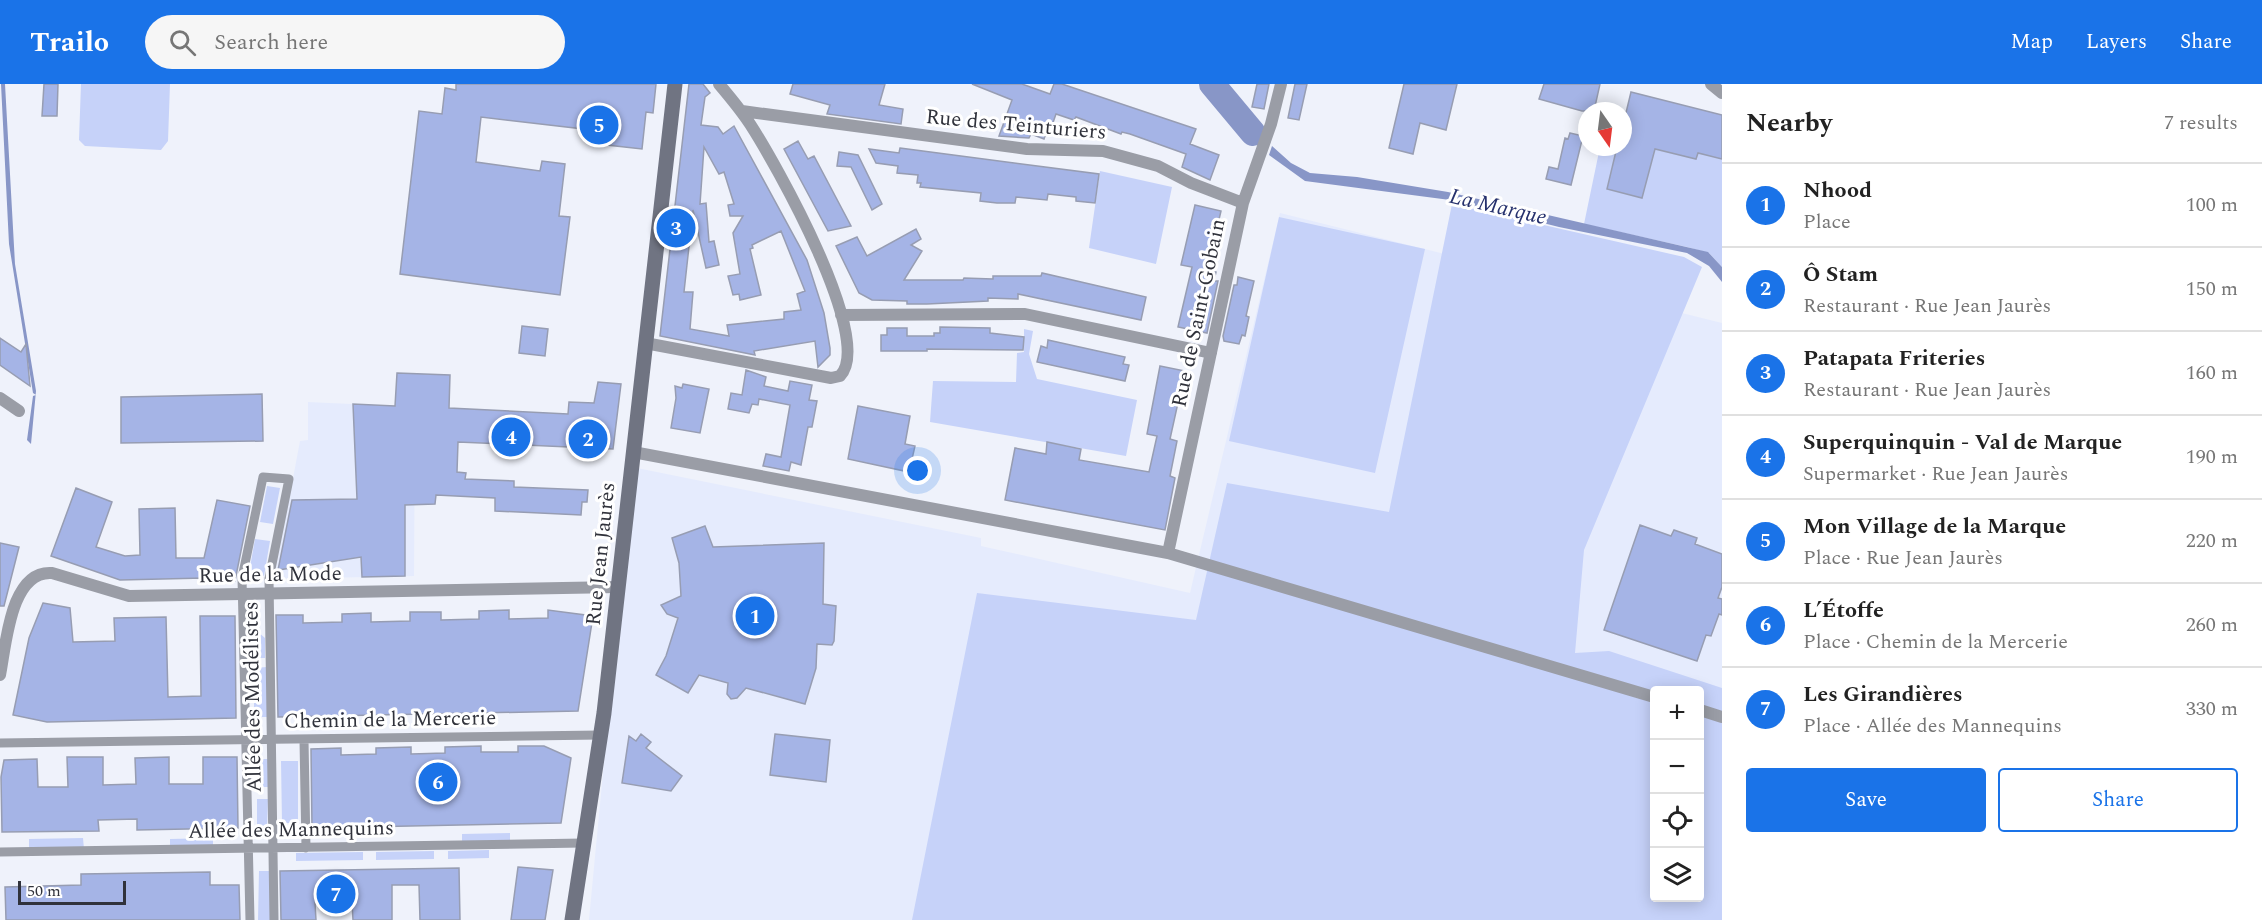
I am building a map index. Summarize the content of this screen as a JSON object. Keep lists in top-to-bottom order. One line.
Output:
{"streets":{"main road":["Rue Jean Jaurès"],"street":["Rue des Teinturiers","Rue de Saint-Gobain","Rue de la Mode","Allée des Modélistes","Chemin de la Mercerie","Allée des Mannequins"]},"crossings":[["Rue des Teinturiers","Rue de Saint-Gobain"],["Rue Jean Jaurès","Rue de la Mode"],["Rue Jean Jaurès","Chemin de la Mercerie"],["Rue Jean Jaurès","Allée des Mannequins"],["Rue de la Mode","Allée des Modélistes"],["Allée des Modélistes","Chemin de la Mercerie"],["Allée des Modélistes","Allée des Mannequins"]],"water":["La Marque"],"scale_bar":"50 m","north":"bottom","page":{"header":"Trailo","search":"Search here","nav":["Map","Layers","Share"],"heading":["Nearby","7 results"],"pins":["5","3","4","2","1","6","7"],"list":[{"mark":"1","name":"Nhood","note":"Place","value":"100 m"},{"mark":"2","name":"Ô Stam","note":"Restaurant · Rue Jean Jaurès","value":"150 m"},{"mark":"3","name":"Patapata Friteries","note":"Restaurant · Rue Jean Jaurès","value":"160 m"},{"mark":"4","name":"Superquinquin - Val de Marque","note":"Supermarket · Rue Jean Jaurès","value":"190 m"},{"mark":"5","name":"Mon Village de la Marque","note":"Place · Rue Jean Jaurès","value":"220 m"},{"mark":"6","name":"L’Étoffe","note":"Place · Chemin de la Mercerie","value":"260 m"},{"mark":"7","name":"Les Girandières","note":"Place · Allée des Mannequins","value":"330 m"}],"map_buttons":["+","−"],"buttons":["Save","Share"],"scale":"50 m"}}
